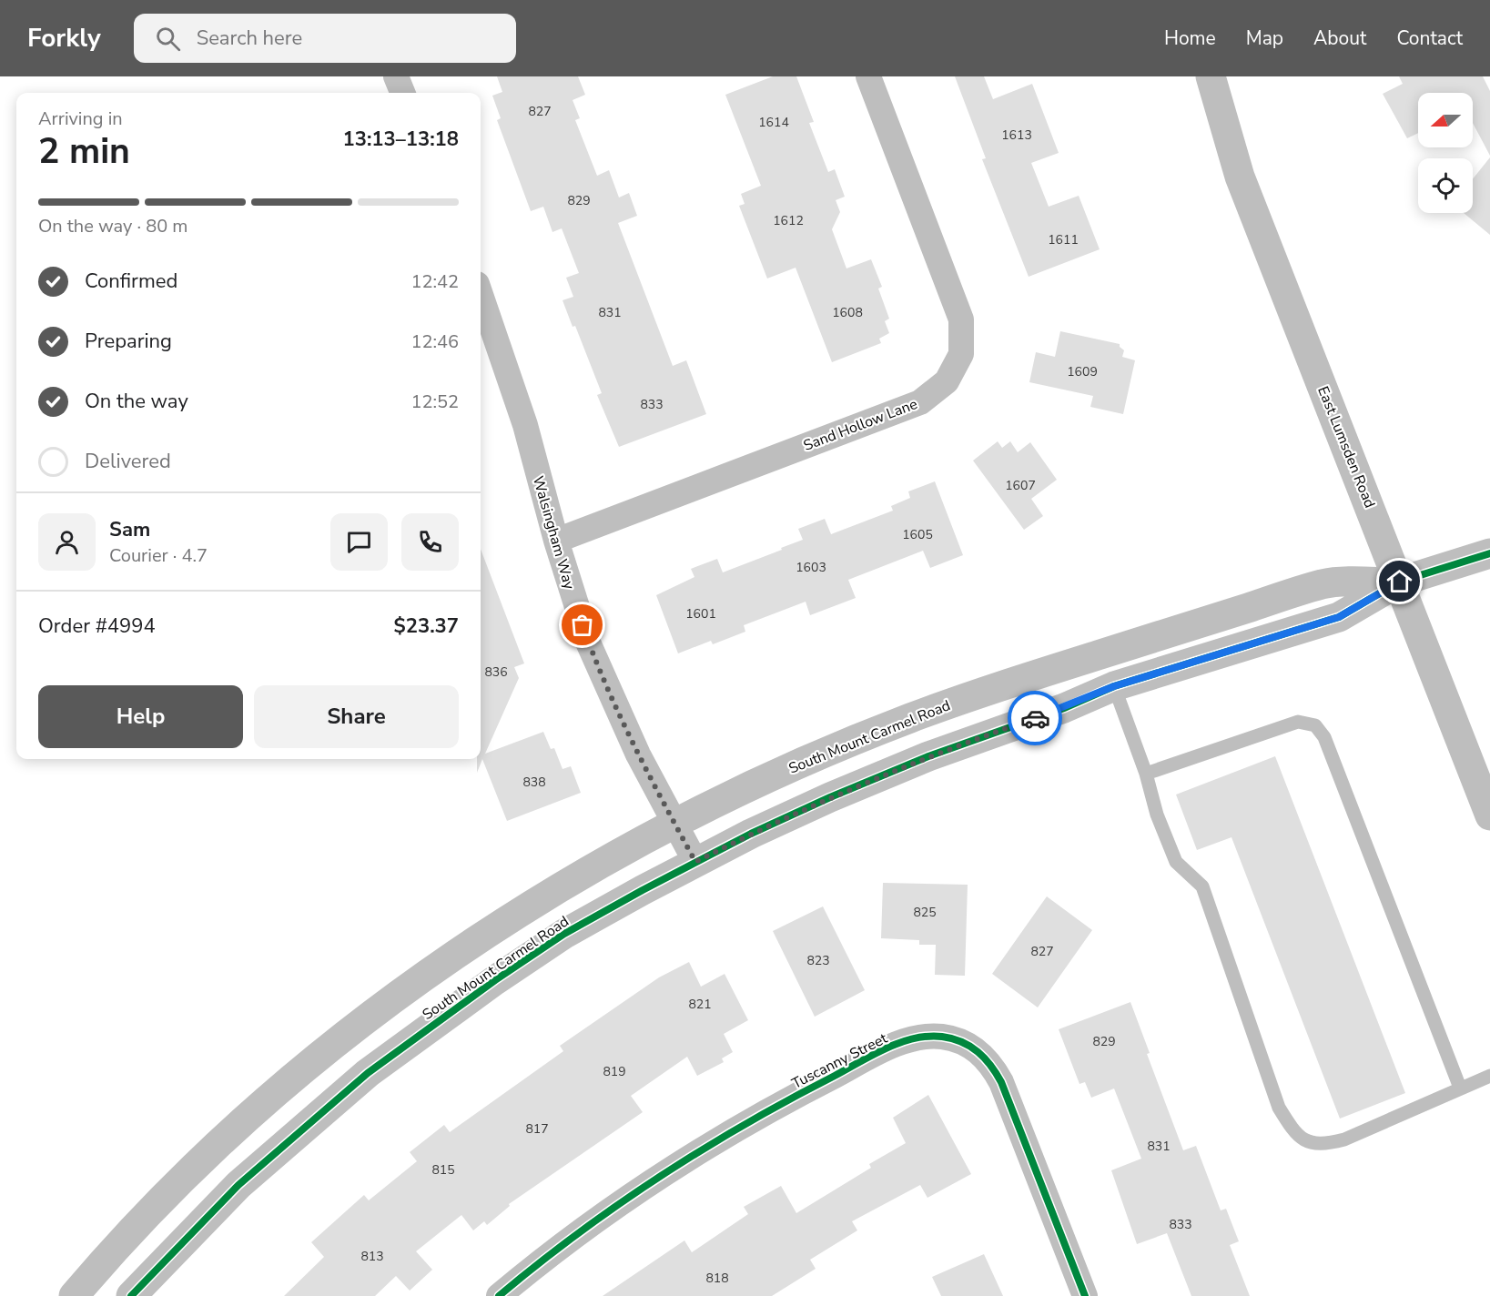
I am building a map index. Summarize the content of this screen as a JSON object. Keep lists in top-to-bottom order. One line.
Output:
{"streets":{"street":["Sand Hollow Lane","East Lumsden Road","Walsingham Way","South Mount Carmel Road","Tuscanny Street"]},"crossings":[["Sand Hollow Lane","Walsingham Way"],["East Lumsden Road","South Mount Carmel Road"],["Walsingham Way","South Mount Carmel Road"]],"house_numbers":["827","1614","1613","829","1612","1611","831","1608","1609","833","1607","1605","1603","1601","836","838","825","827","823","821","829","819","817","831","815","833","813","818"],"north":"left","page":{"header":"Forkly","search":"Search here","nav":["Home","Map","About","Contact"],"heading":["2 min","Arriving in","13:13–13:18"],"panel":["Sam","Courier · 4.7","Order #4994","$23.37"],"bar":"On the way · 80 m","list":[["Confirmed","12:42"],["Preparing","12:46"],["On the way","12:52"],"Delivered"],"buttons":["Help","Share"]}}
